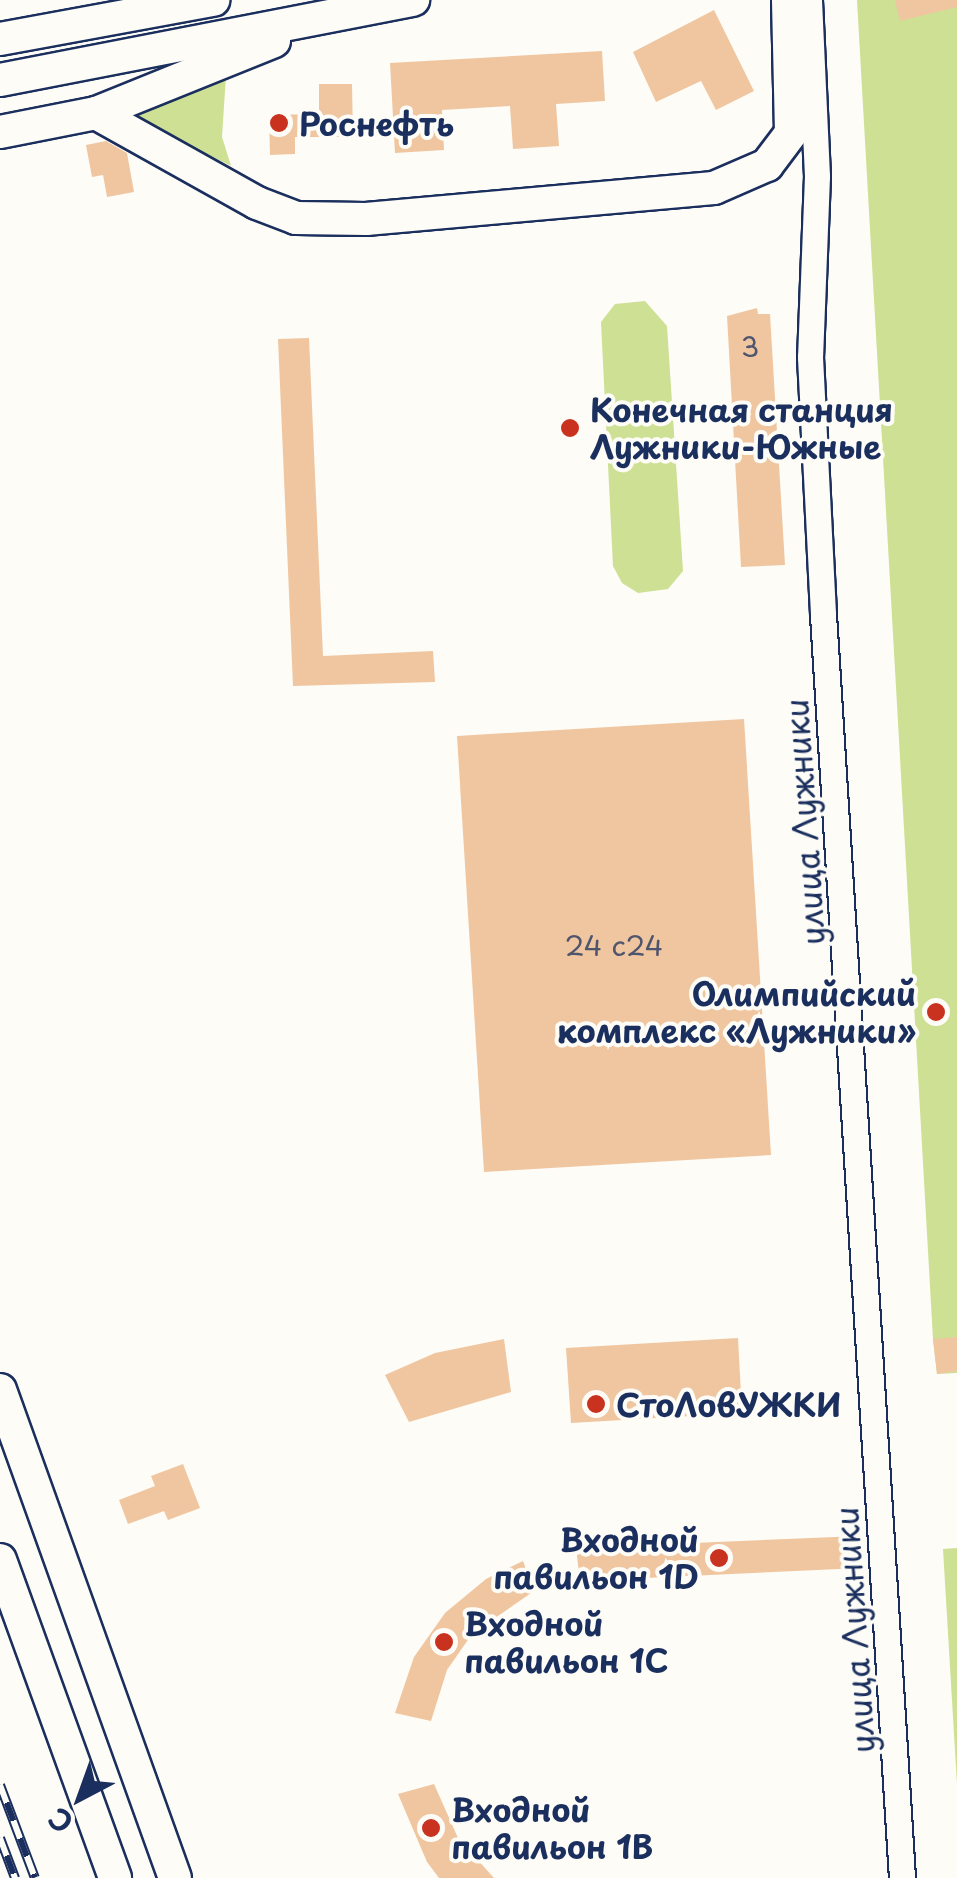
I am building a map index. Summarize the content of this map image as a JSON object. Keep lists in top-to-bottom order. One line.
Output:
{"streets":{"street":["улица Лужники"]},"places":["Роснефть","Конечная станция Лужники-Южные","Олимпийский комплекс «Лужники»","СтоЛовУЖКИ","Входной павильон 1D","Входной павильон 1C","Входной павильон 1B"],"house_numbers":["3","24 с24"],"north":"bottom left"}
